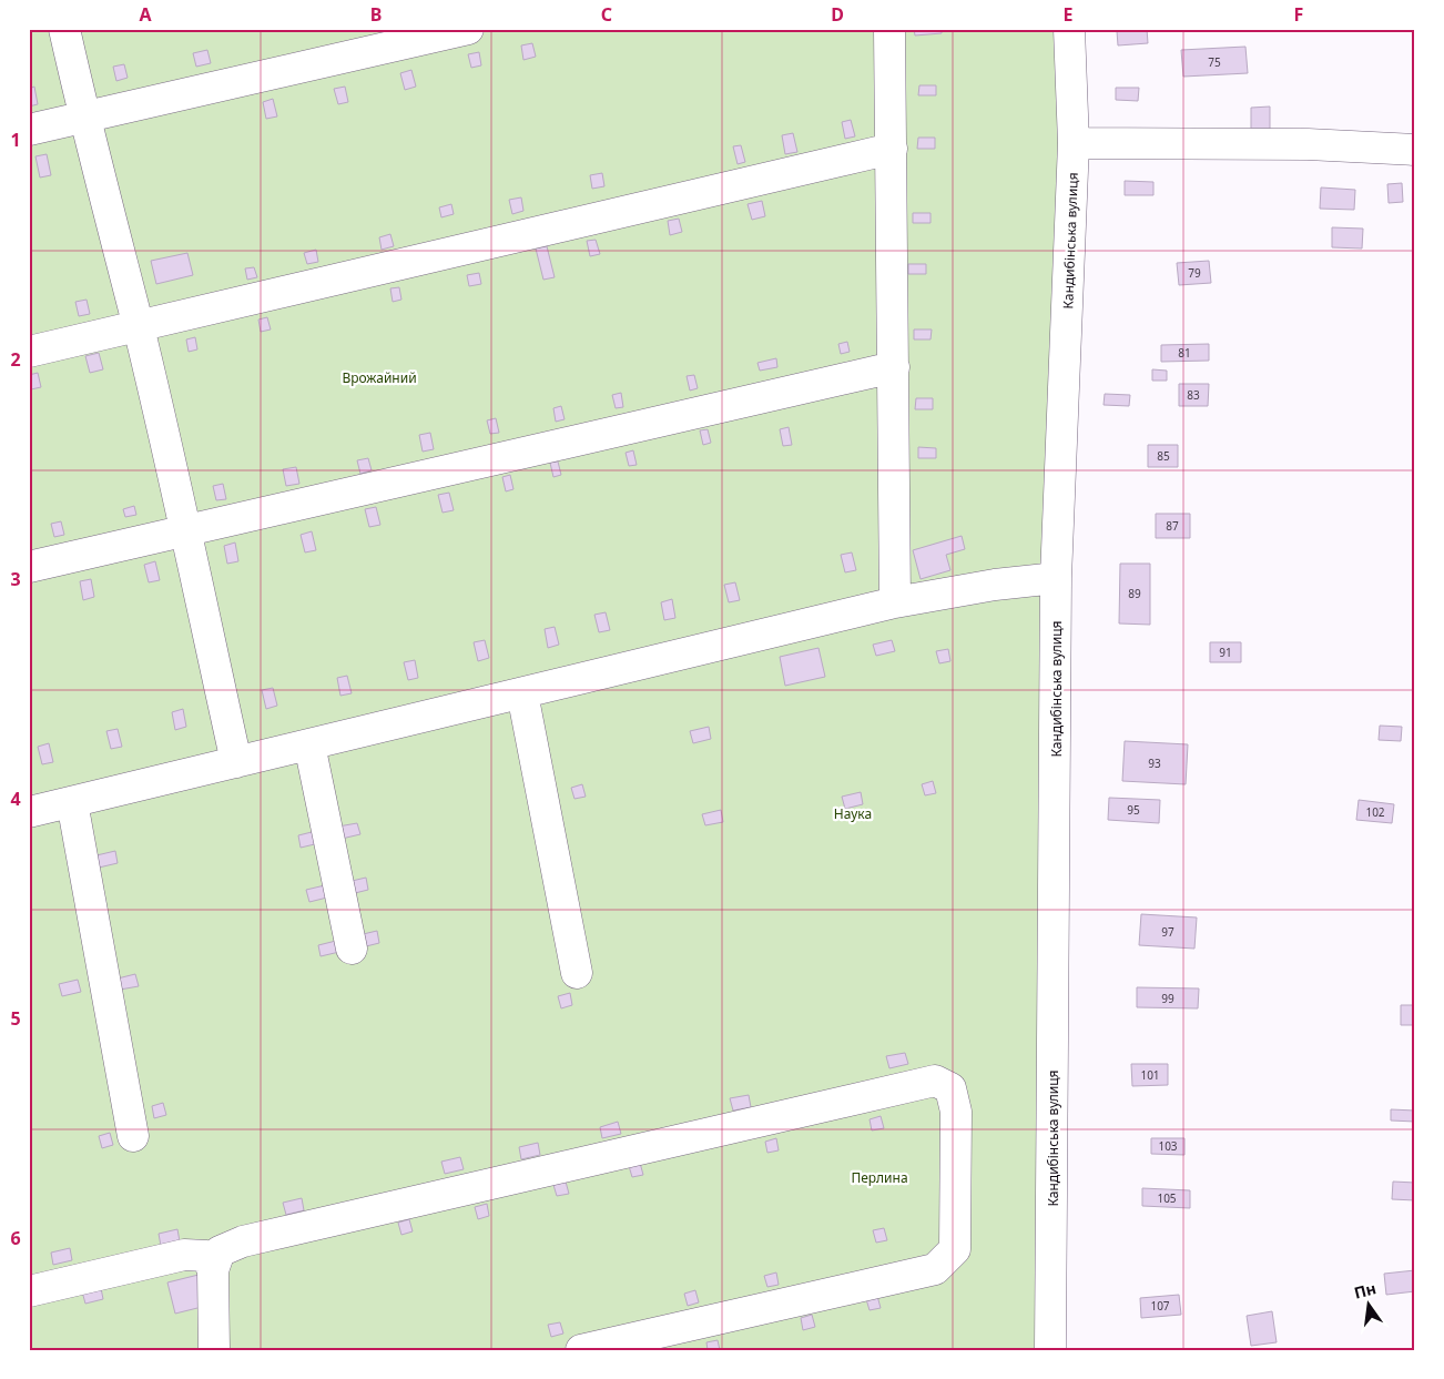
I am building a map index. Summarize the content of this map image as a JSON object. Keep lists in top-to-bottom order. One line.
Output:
{"streets":{"street":["Кандибінська вулиця"]},"parks":["Врожайний","Наука","Перлина"],"house_numbers":["75","79","81","83","85","87","89","91","93","95","102","97","99","101","103","105","107"],"north":"top","grid":{"columns":["A","B","C","D","E","F"],"rows":["1","2","3","4","5","6"]}}
